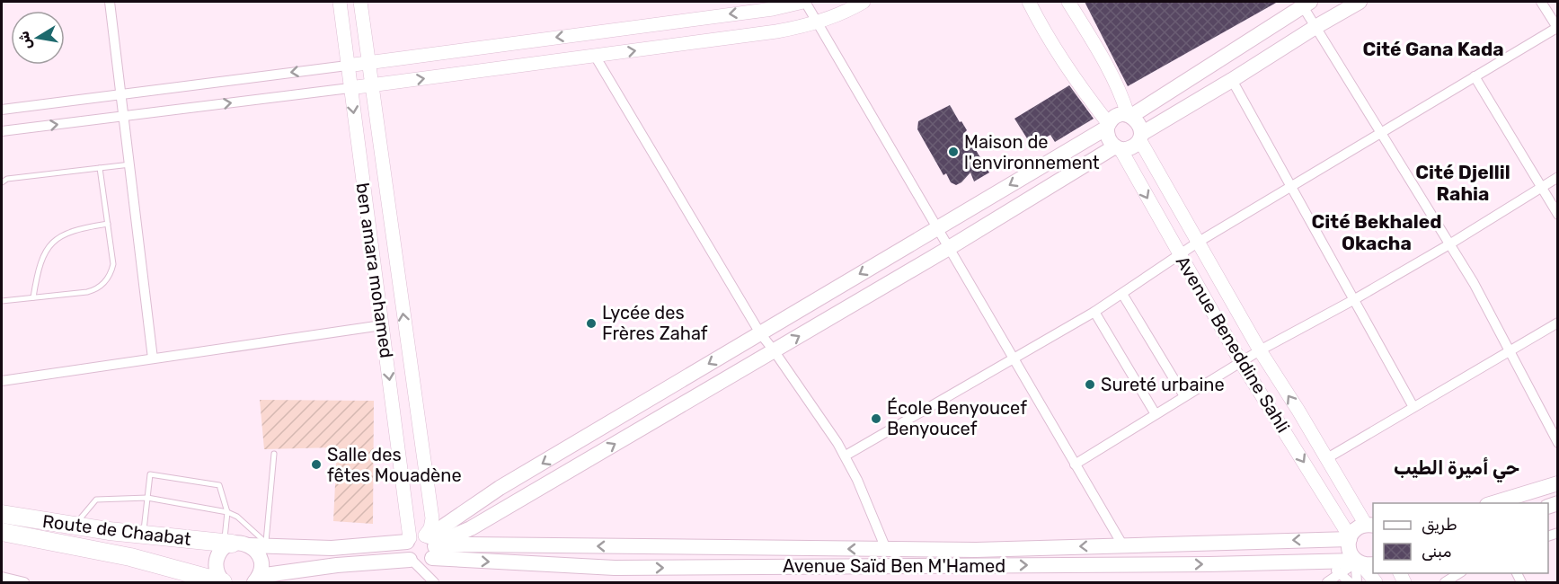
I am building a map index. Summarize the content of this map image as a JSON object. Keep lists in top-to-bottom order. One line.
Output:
{"streets":{"highway":["Route de Chaabat"],"main road":["Avenue Saïd Ben M'Hamed"],"street":["ben amara mohamed","Avenue Beneddine Sahli"]},"crossings":[["ben amara mohamed","Avenue Saïd Ben M'Hamed"],["Avenue Beneddine Sahli","Avenue Saïd Ben M'Hamed"]],"districts":["Cité Gana Kada","Cité Djellil Rahia","Cité Bekhaled Okacha","حي أميرة الطيب"],"places":["Maison de l'environnement","Lycée des Frères Zahaf","Sureté urbaine","École Benyoucef Benyoucef","Salle des fêtes Mouadène"],"legend":["طريق","مبنى"],"north":"left"}
